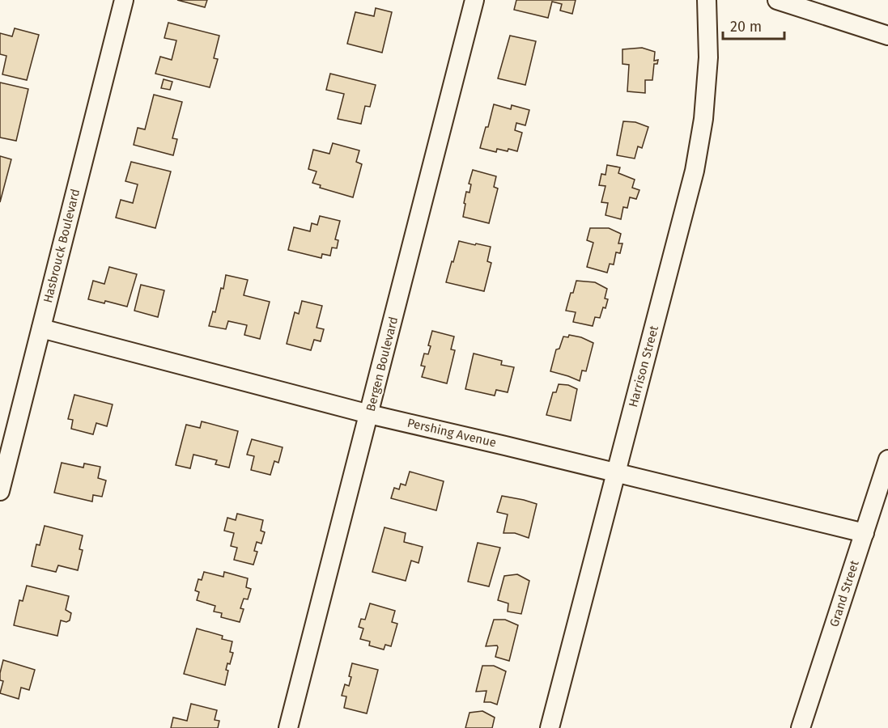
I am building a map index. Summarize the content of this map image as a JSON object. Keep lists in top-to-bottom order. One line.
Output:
{"streets":{"street":["Hasbrouck Boulevard","Bergen Boulevard","Harrison Street","Pershing Avenue","Grand Street"]},"crossings":[["Hasbrouck Boulevard","Pershing Avenue"],["Bergen Boulevard","Pershing Avenue"],["Harrison Street","Pershing Avenue"],["Pershing Avenue","Grand Street"]],"scale_bar":"20 m"}
